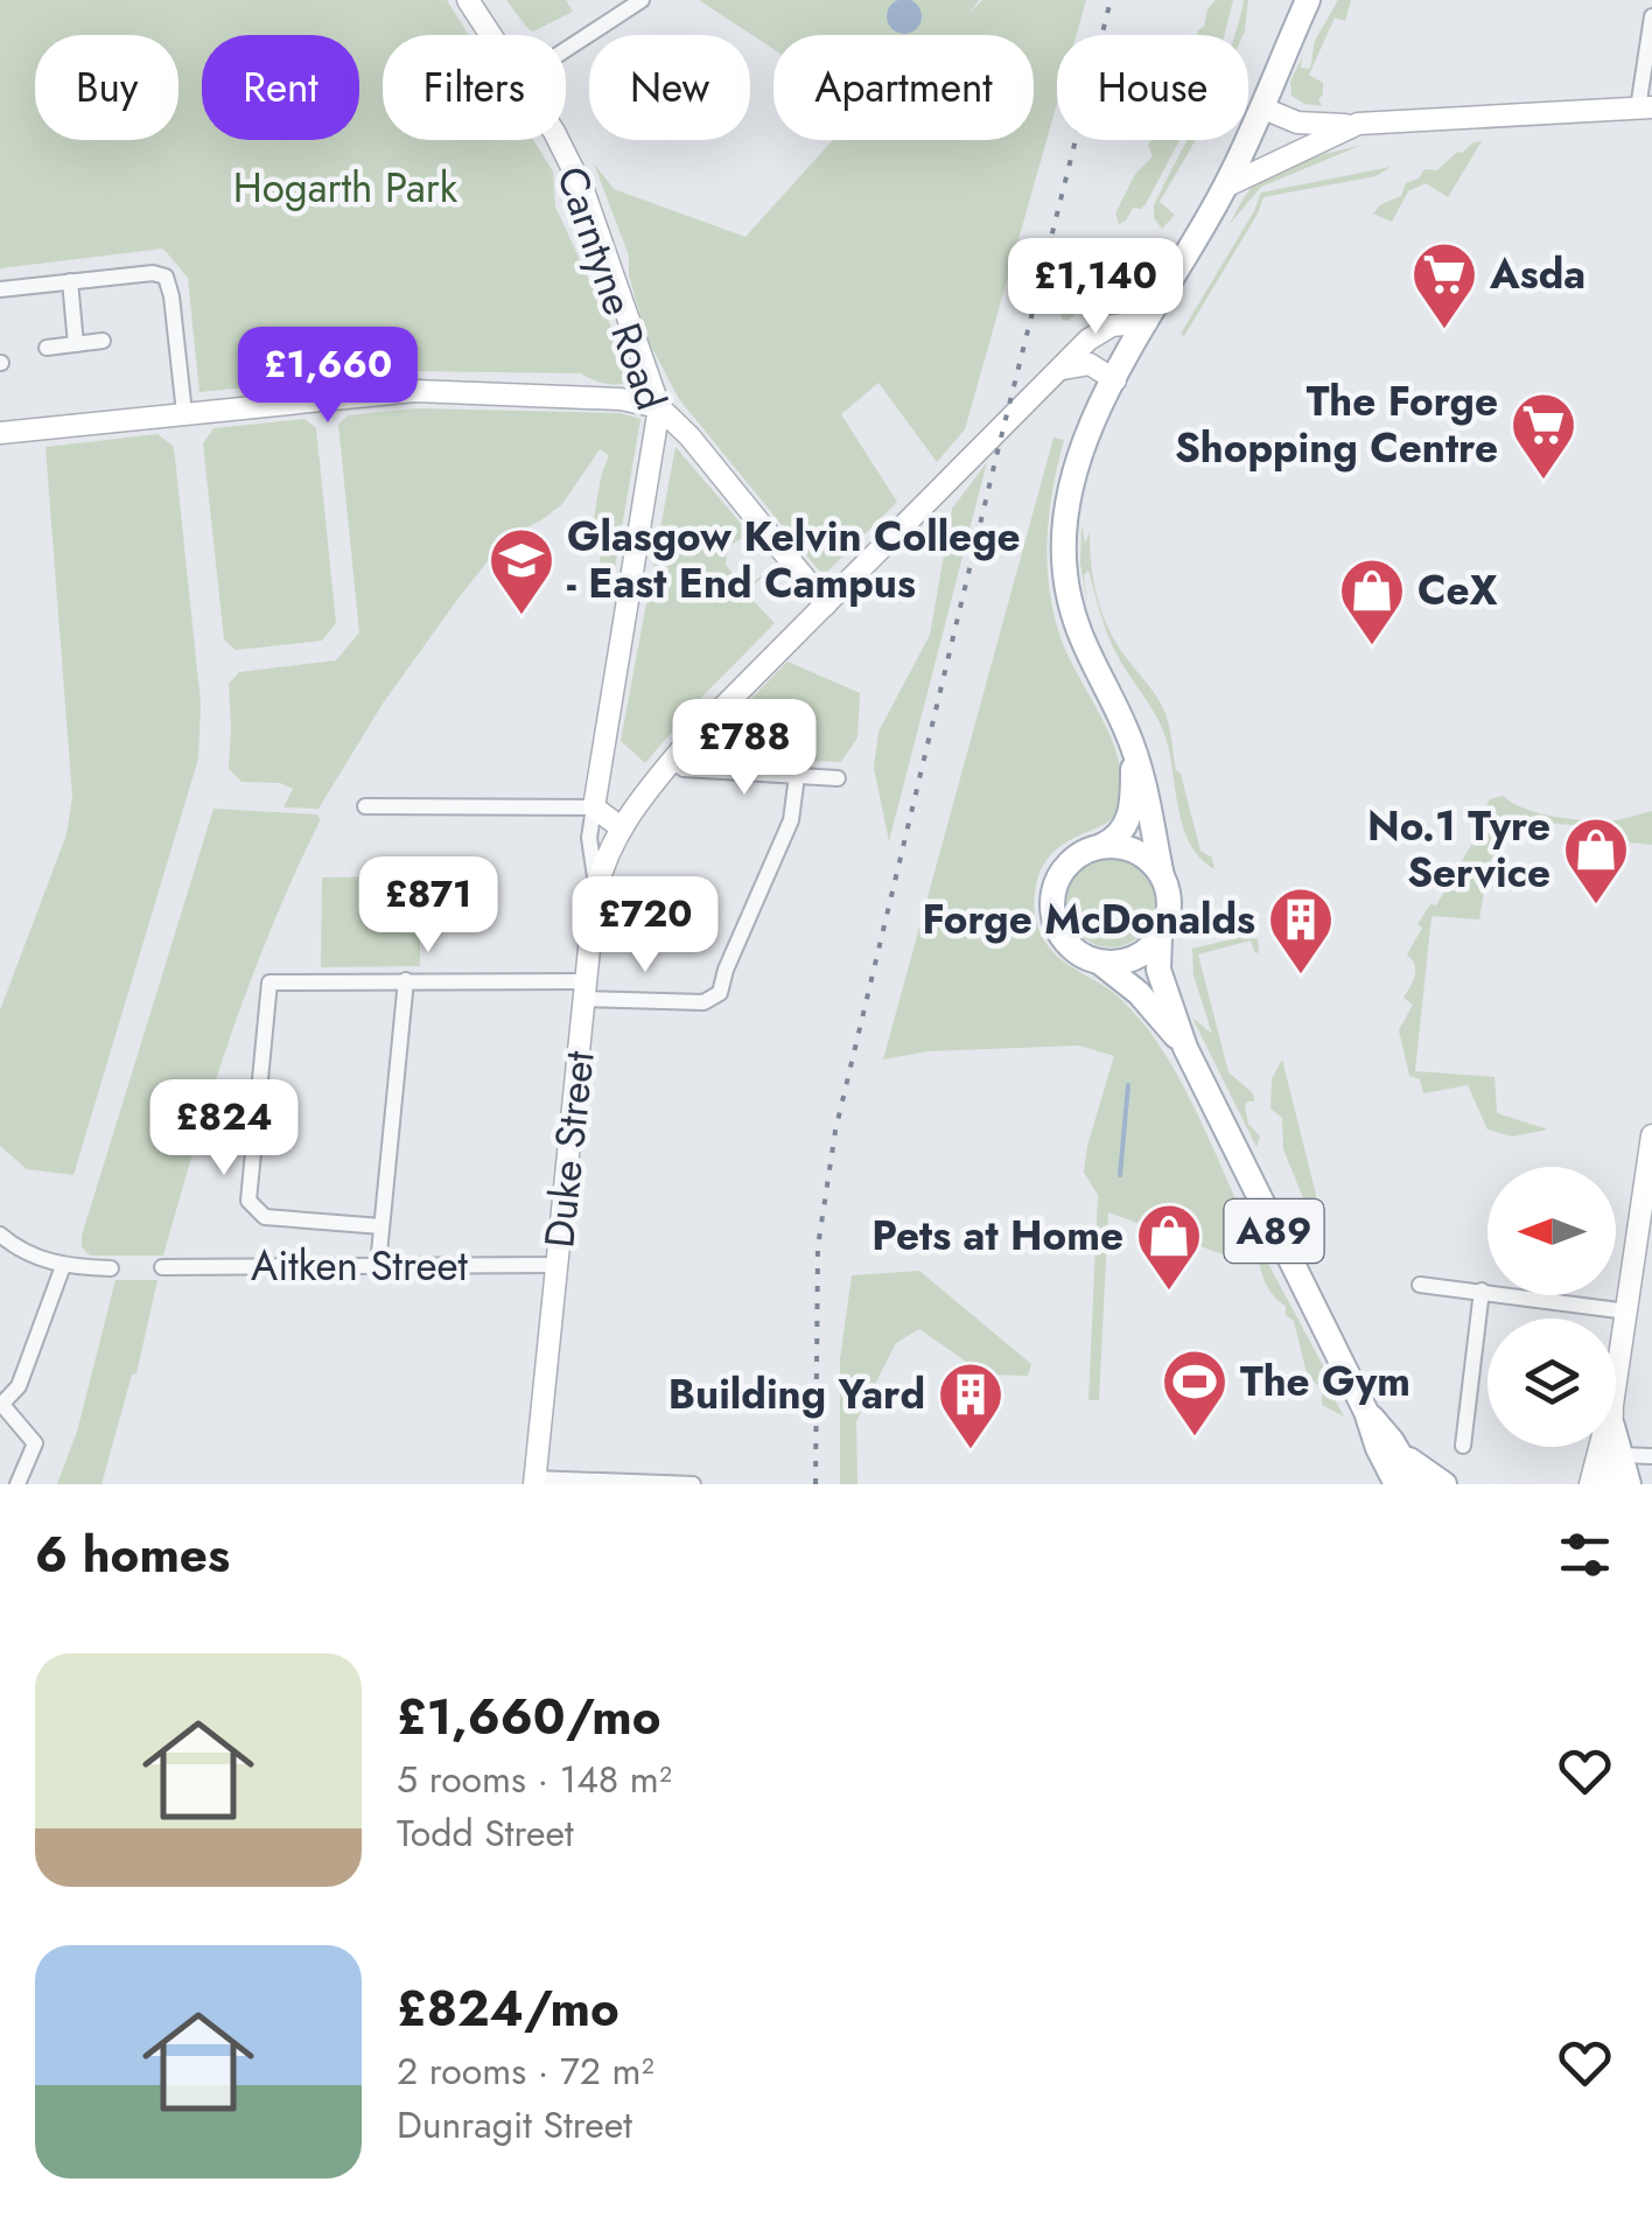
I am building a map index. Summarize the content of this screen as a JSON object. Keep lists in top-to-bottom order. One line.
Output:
{"streets":{"main road":["A89"],"street":["Carntyne Road","Duke Street","Aitken Street"]},"crossings":[["Carntyne Road","Duke Street"],["Duke Street","Aitken Street"]],"parks":["Hogarth Park"],"places":{"supermarket":["Asda","The Forge Shopping Centre"],"school or university":["Glasgow Kelvin College - East End Campus"],"shop":["CeX","No.1 Tyre Service","Pets at Home"],"building":["Forge McDonalds","Building Yard"],"sports":["The Gym"]},"north":"left","page":{"chip":["Buy","Rent","Filters","New","Apartment","House"],"price":["£1,140","£1,660","£788","£871","£720","£824"],"heading":"6 homes","list":[{"name":"£1,660/mo","note":"5 rooms · 148 m² · Todd Street"},{"name":"£824/mo","note":"2 rooms · 72 m² · Dunragit Street"}]}}
